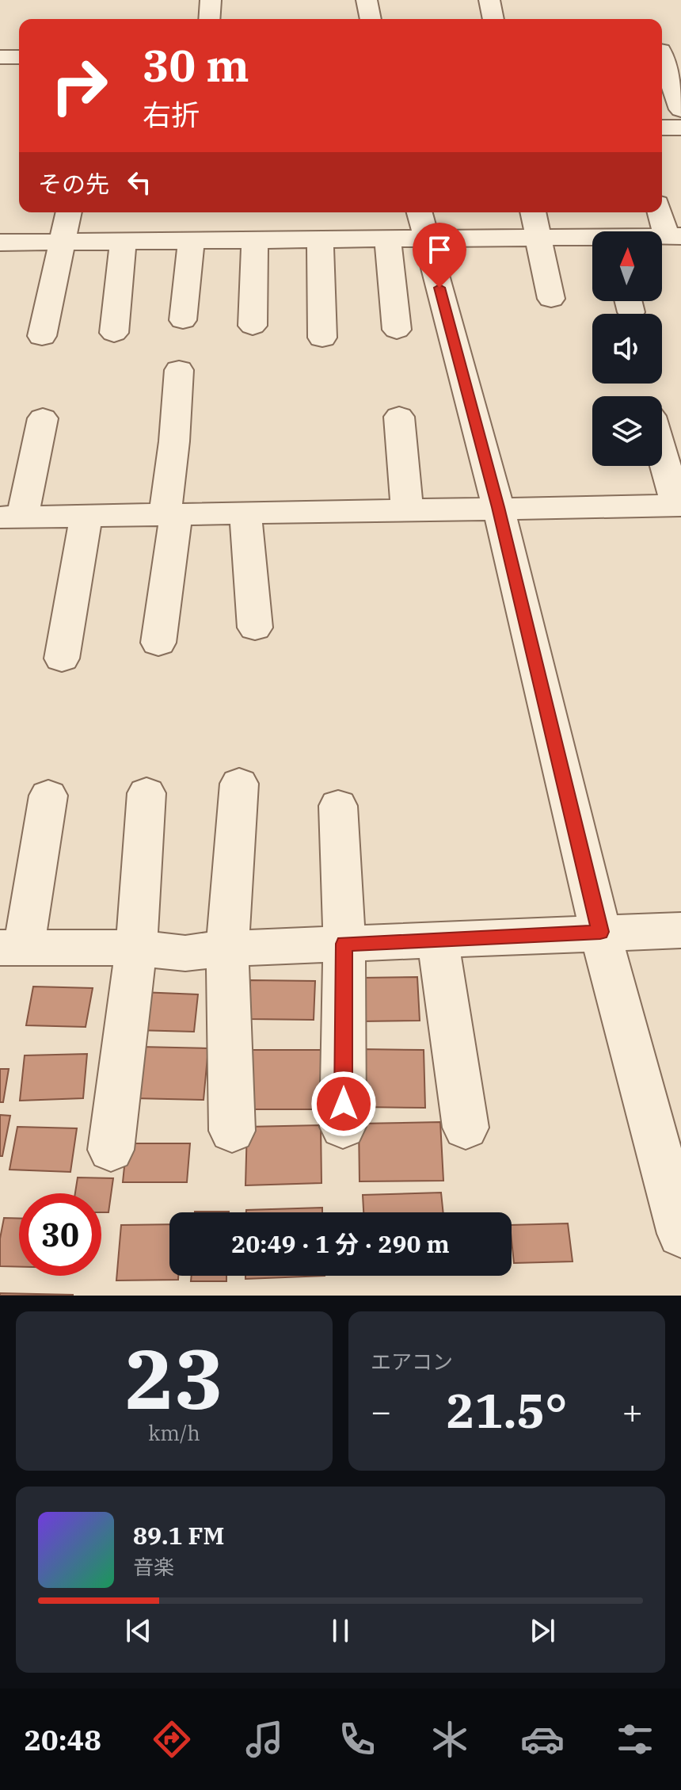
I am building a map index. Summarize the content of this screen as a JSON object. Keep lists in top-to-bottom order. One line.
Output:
{"north":"top","page":{"turn":["30 m","右折"],"then":"その先","limit":"30","trip":"20:49 · 1 分 · 290 m","tile":[["23","km/h"],"エアコン"],"heat":["−","21.5°","+"],"song":["89.1 FM","音楽"],"tabs":"20:48"}}
